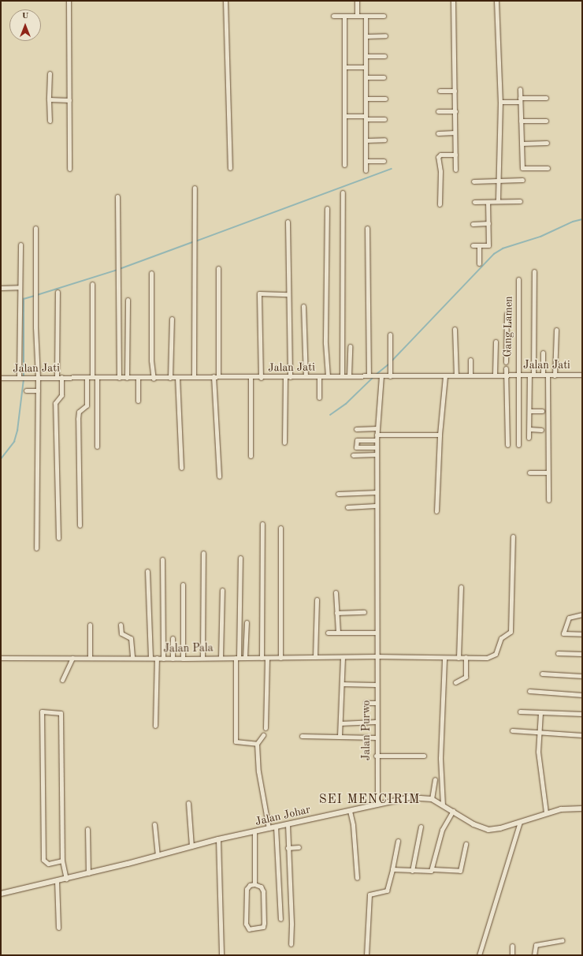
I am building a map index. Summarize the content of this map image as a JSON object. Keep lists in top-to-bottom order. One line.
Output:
{"streets":{"street":["Gang Lamen","Jalan Jati","Jalan Pala","Jalan Purwo","Jalan Johar"]},"crossings":[["Gang Lamen","Jalan Jati"],["Jalan Jati","Jalan Purwo"],["Jalan Pala","Jalan Purwo"],["Jalan Purwo","Jalan Johar"]],"districts":["SEI MENCIRIM"],"north":"top"}
